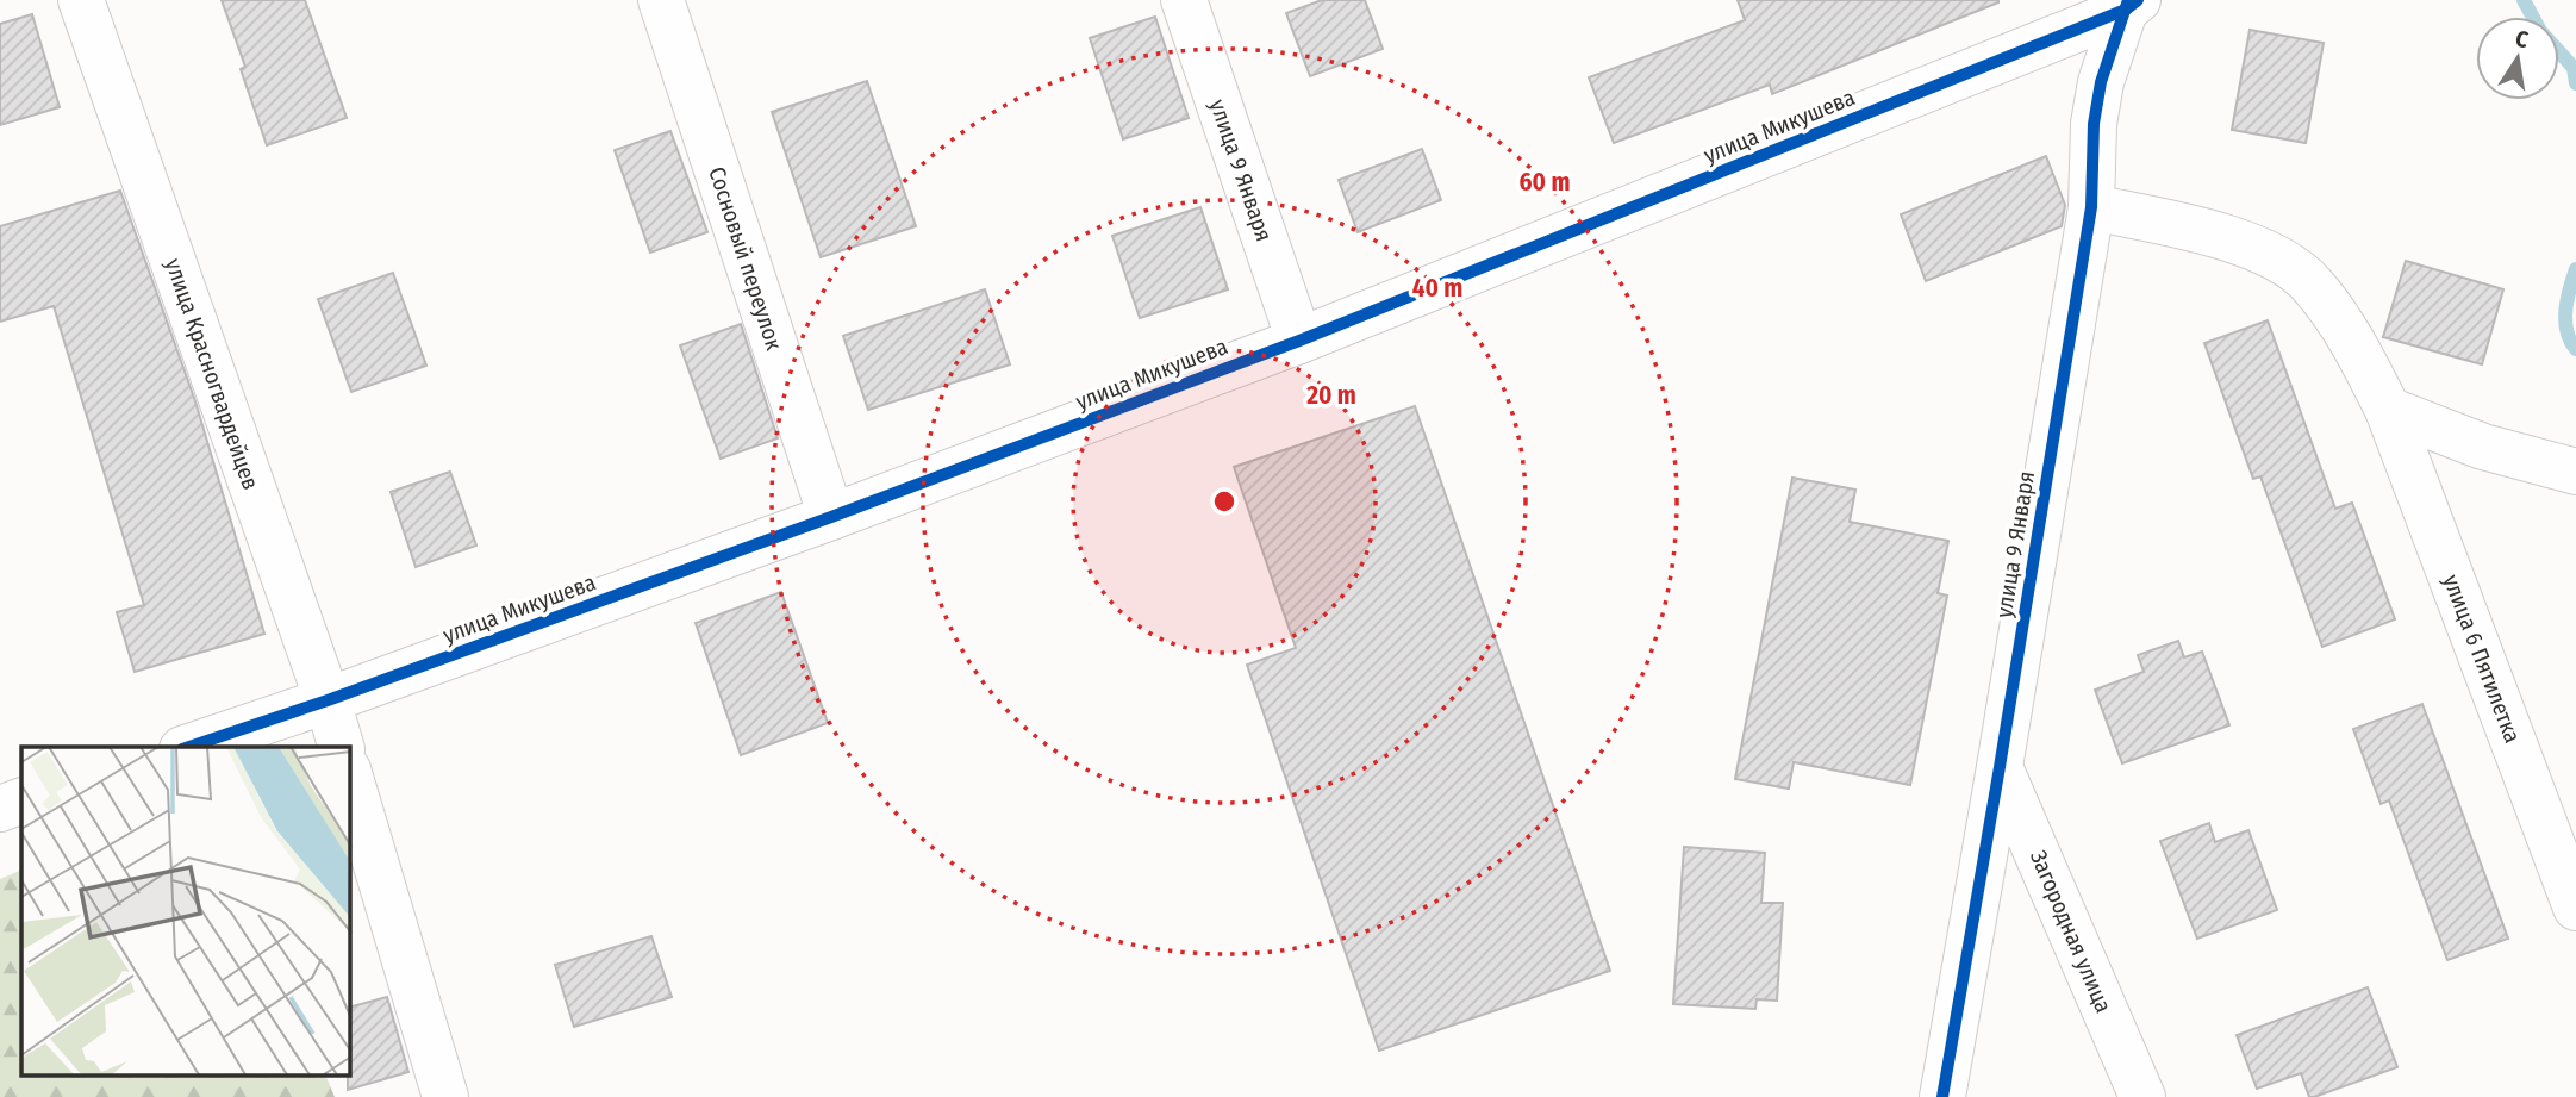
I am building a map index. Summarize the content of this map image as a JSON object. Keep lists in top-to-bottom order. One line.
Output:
{"streets":{"street":["улица Микушева","улица 9 Января","Сосновый переулок","улица Красногвардейцев","улица 6 Пятилетка","Загородная улица"]},"crossings":[["улица Микушева","улица 9 Января"],["улица Микушева","Сосновый переулок"],["улица Микушева","улица Красногвардейцев"],["улица 9 Января","улица 6 Пятилетка"],["улица 9 Января","Загородная улица"]],"north":"top","rings":["60 m","40 m","20 m"]}
